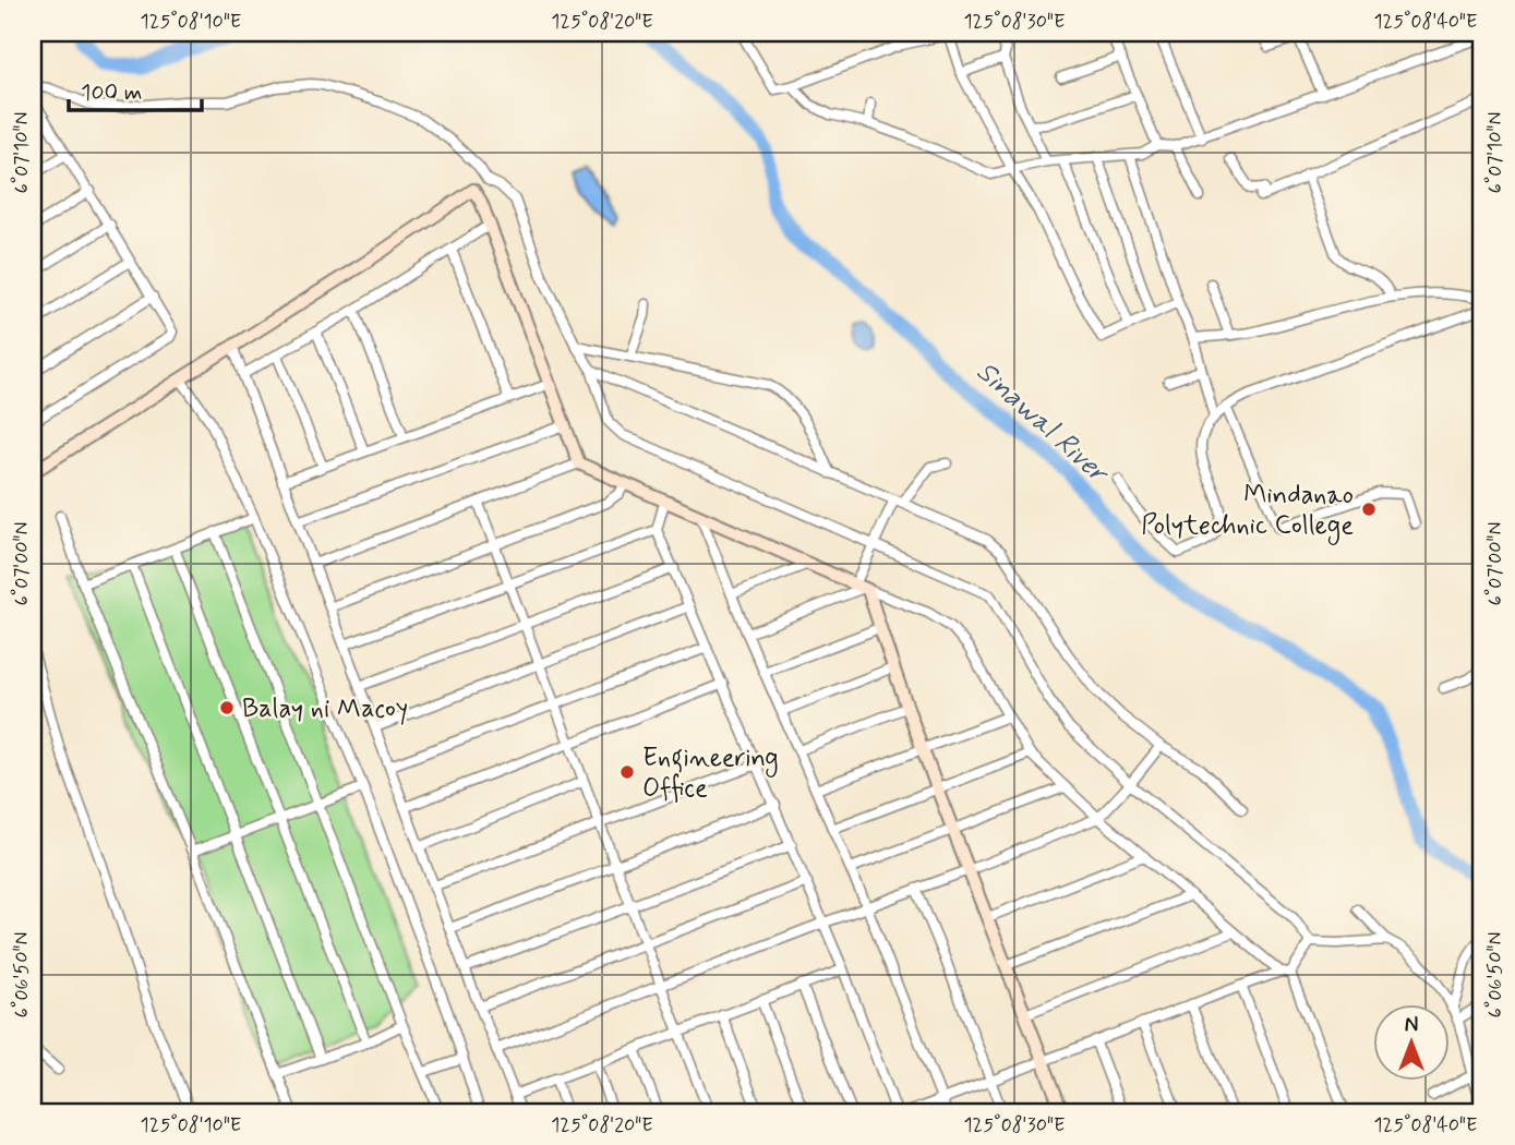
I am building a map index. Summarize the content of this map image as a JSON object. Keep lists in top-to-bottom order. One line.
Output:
{"water":["Sinawal River"],"places":["Mindanao Polytechnic College","Balay ni Macoy","Engineering Office"],"scale_bar":"100 m","north":"top","coordinates":["125°08'10\"E","125°08'20\"E","125°08'30\"E","125°08'40\"E","6°07'10\"N","6°07'00\"N","6°06'50\"N"]}
